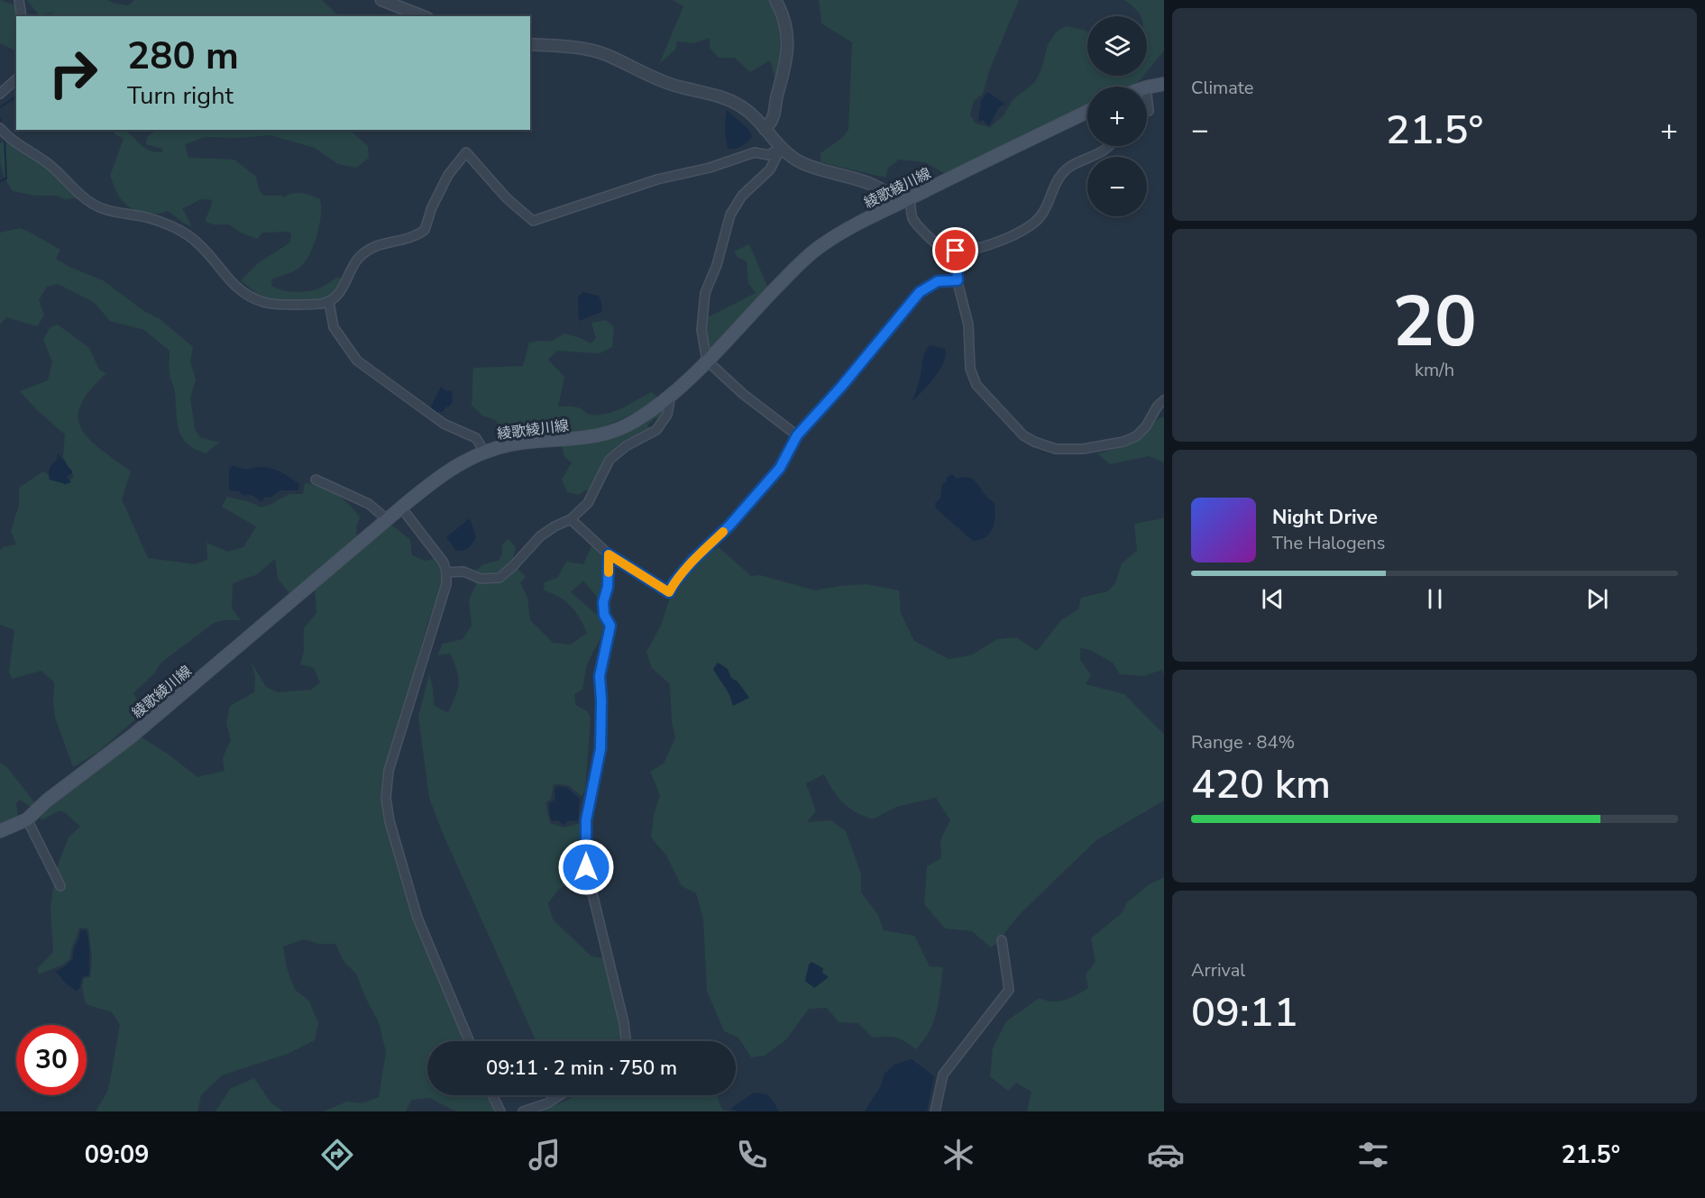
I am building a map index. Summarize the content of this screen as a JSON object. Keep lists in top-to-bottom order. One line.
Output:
{"streets":{"main road":["綾歌綾川線"]},"page":{"tile":["Climate",["20","km/h"],["Range · 84%","420 km"],["Arrival","09:11"]],"map_buttons":["+","−"],"turn":["280 m","Turn right"],"heat":["−","21.5°","+"],"song":["Night Drive","The Halogens"],"limit":"30","trip":"09:11 · 2 min · 750 m","tabs":["09:09","21.5°"]}}
